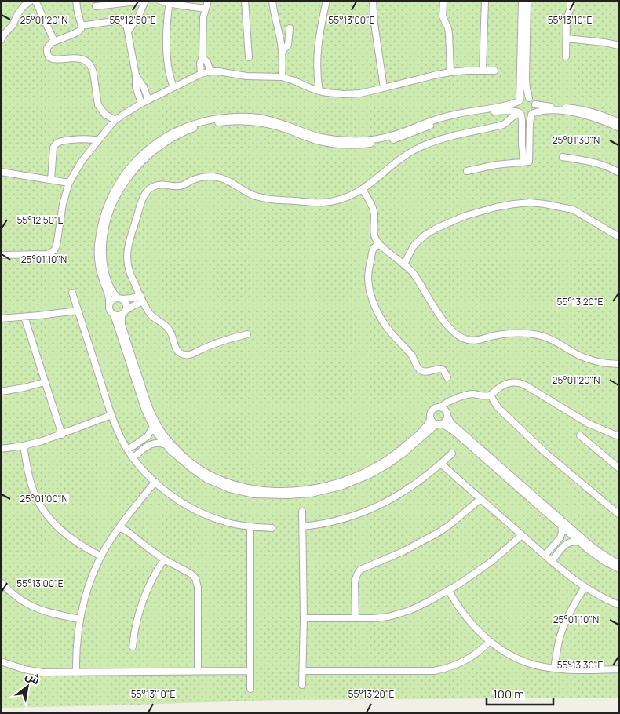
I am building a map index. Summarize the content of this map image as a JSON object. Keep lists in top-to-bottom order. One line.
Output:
{"scale_bar":"100 m","north":"top right","coordinates":["25°01'20\"N","55°12'50\"E","55°13'00\"E","55°13'10\"E","25°01'30\"N","25°01'10\"N","55°13'20\"E","25°01'00\"N","55°13'30\"E"]}
